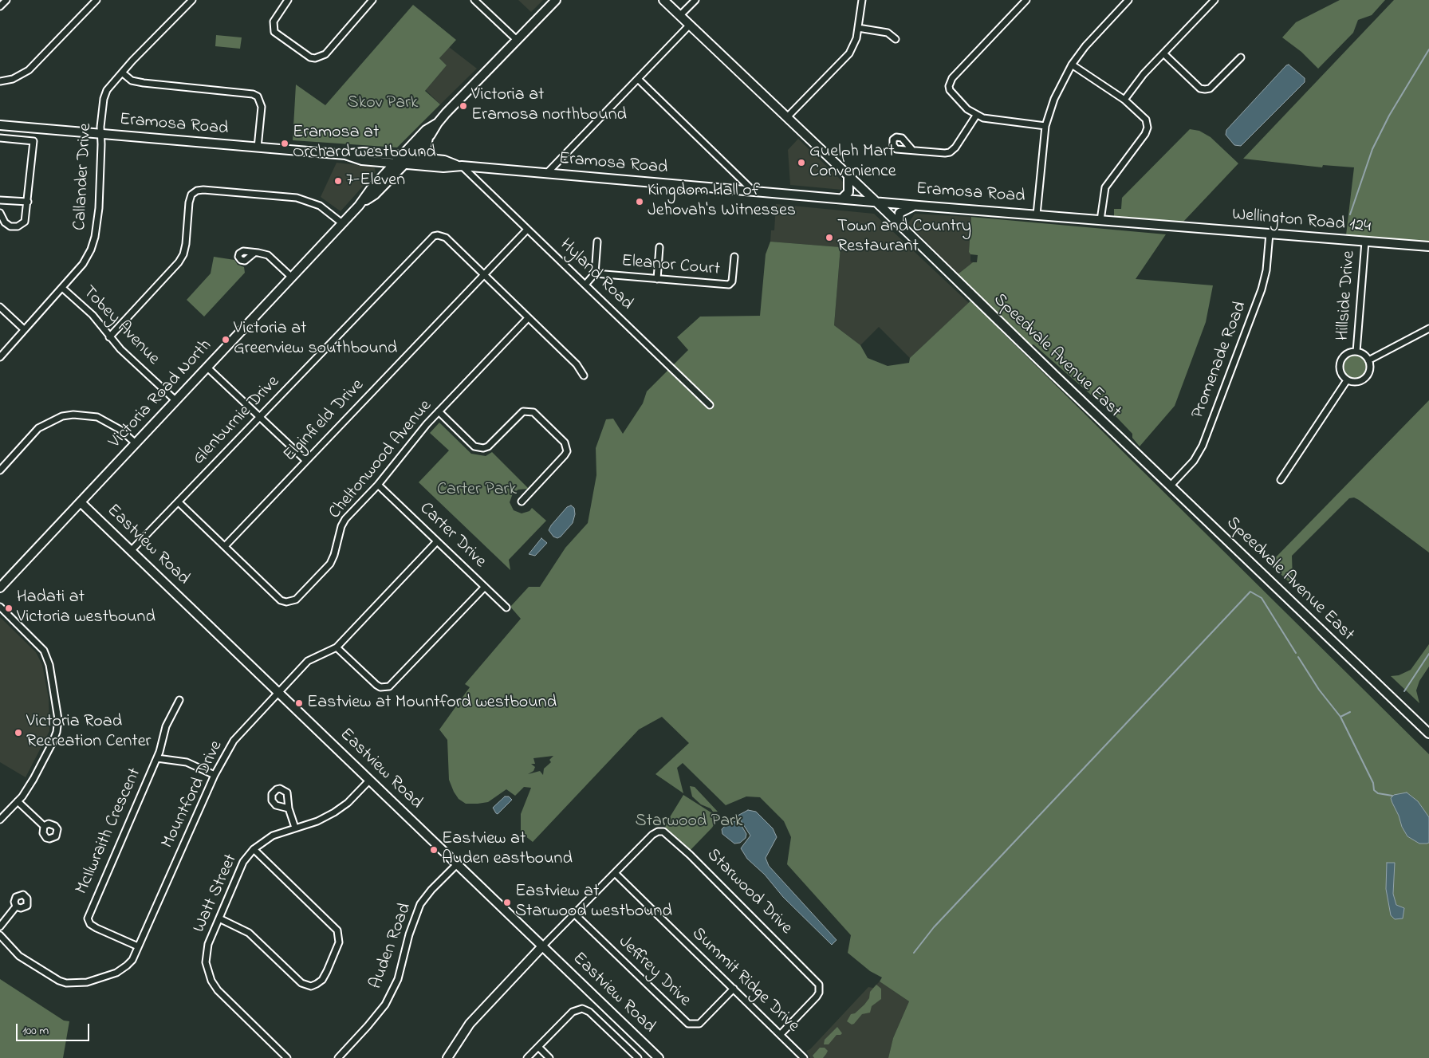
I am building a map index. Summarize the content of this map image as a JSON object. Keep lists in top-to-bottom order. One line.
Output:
{"streets":{"main road":["Eramosa Road","Wellington Road 124","Speedvale Avenue East","Victoria Road North","Eastview Road","Starwood Drive"],"street":["Callander Drive","Eleanor Court","Hyland Road","Hillside Drive","Tobey Avenue","Promenade Road","Glenburnie Drive","Elginfield Drive","Cheltonwood Avenue","Carter Drive","Mountford Drive","McIlwraith Crescent","Watt Street","Auden Road","Jeffrey Drive","Summit Ridge Drive"]},"crossings":[["Eramosa Road","Callander Drive"],["Eramosa Road","Wellington Road 124"],["Eramosa Road","Hyland Road"],["Eramosa Road","Speedvale Avenue East"],["Eramosa Road","Victoria Road North"],["Callander Drive","Tobey Avenue"],["Wellington Road 124","Hillside Drive"],["Wellington Road 124","Promenade Road"],["Eleanor Court","Hyland Road"],["Hyland Road","Elginfield Drive"],["Tobey Avenue","Victoria Road North"],["Speedvale Avenue East","Promenade Road"],["Victoria Road North","Eastview Road"],["Glenburnie Drive","Elginfield Drive"],["Glenburnie Drive","Cheltonwood Avenue"],["Glenburnie Drive","Eastview Road"],["Elginfield Drive","Cheltonwood Avenue"],["Cheltonwood Avenue","Carter Drive"],["Carter Drive","Mountford Drive"],["Eastview Road","Mountford Drive"],["Eastview Road","Starwood Drive"],["Eastview Road","Watt Street"],["Eastview Road","Auden Road"],["Mountford Drive","McIlwraith Crescent"],["Starwood Drive","Jeffrey Drive"],["Starwood Drive","Summit Ridge Drive"],["Jeffrey Drive","Summit Ridge Drive"]],"parks":["Skov Park","Carter Park","Starwood Park"],"places":["Victoria at Eramosa northbound","Eramosa at Orchard westbound","Guelph Mart Convenience","7-Eleven","Kingdom Hall of Jehovah's Witnesses","Town and Country Restaurant","Victoria at Greenview southbound","Hadati at Victoria westbound","Eastview at Mountford westbound","Victoria Road Recreation Center","Eastview at Auden eastbound","Eastview at Starwood westbound"],"scale_bar":"100 m"}
